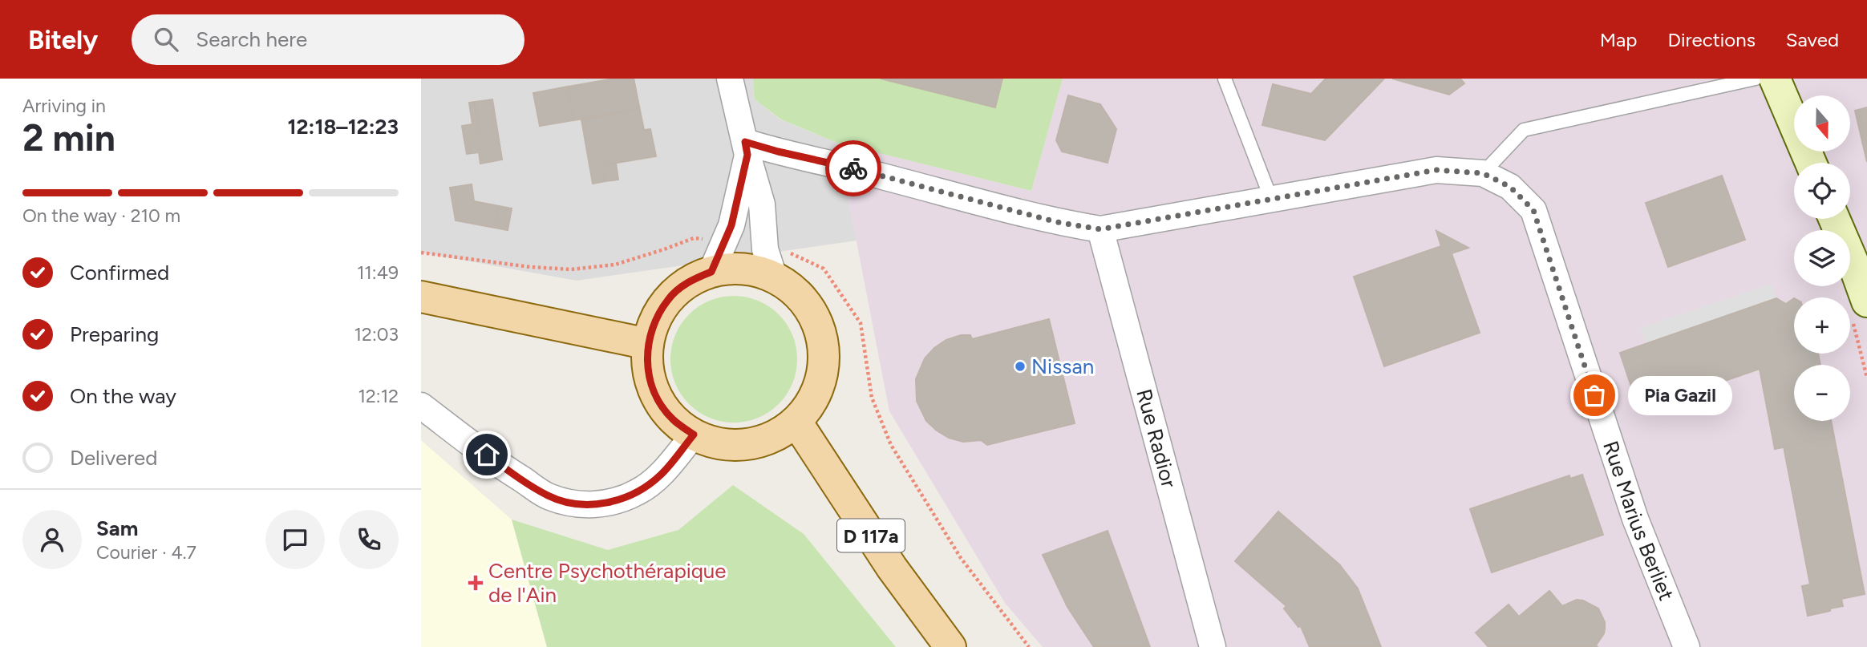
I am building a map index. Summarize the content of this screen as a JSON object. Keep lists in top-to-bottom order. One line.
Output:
{"streets":{"main road":["D 117a"],"street":["Rue Radior","Rue Marius Berliet"]},"crossings":[["Rue Radior","Rue Marius Berliet"]],"places":{"other":["Nissan","Pia Gazil"],"health":["Centre Psychothérapique de l'Ain"]},"north":"bottom","page":{"header":"Bitely","search":"Search here","nav":["Map","Directions","Saved"],"heading":["2 min","Arriving in","12:18–12:23"],"panel":["Sam","Courier · 4.7"],"map_buttons":["+","−"],"bar":"On the way · 210 m","list":[["Confirmed","11:49"],["Preparing","12:03"],["On the way","12:12"],"Delivered"],"bubble":"Pia Gazil"}}
